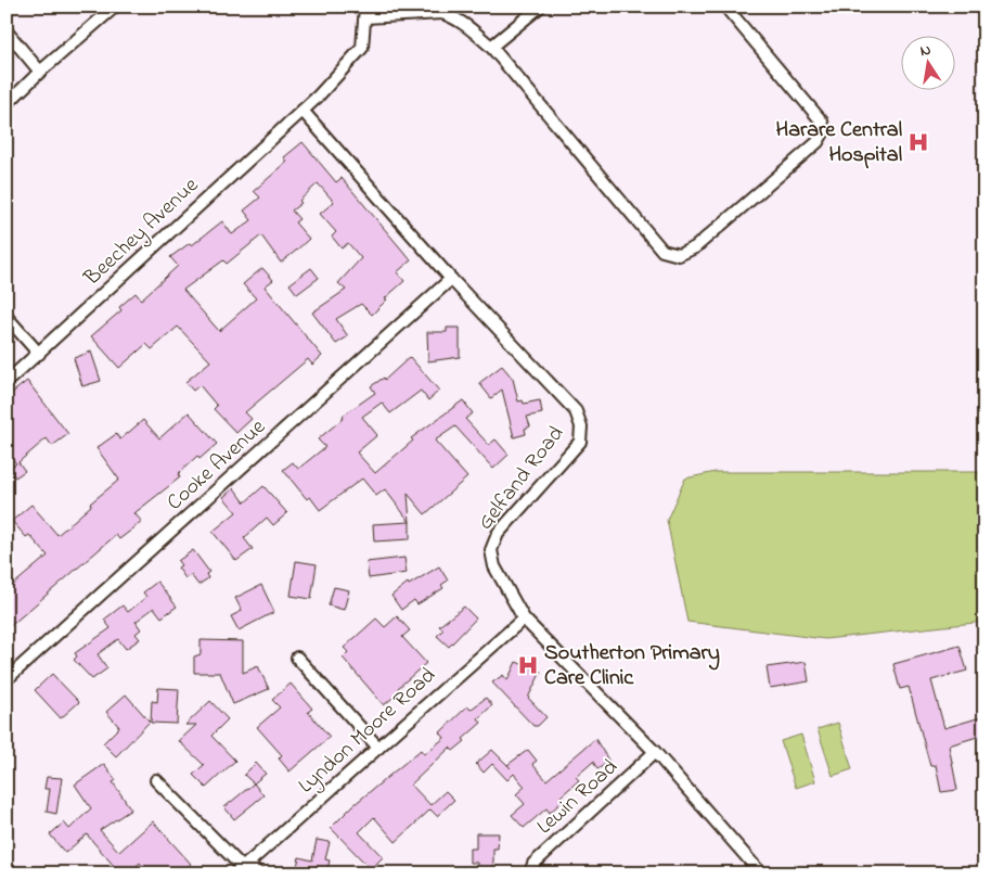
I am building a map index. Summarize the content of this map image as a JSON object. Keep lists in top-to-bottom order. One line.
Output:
{"streets":{"street":["Beechey Avenue","Cooke Avenue","Gelfand Road","Lyndon Moore Road","Lewin Road"]},"crossings":[["Beechey Avenue","Gelfand Road"],["Cooke Avenue","Gelfand Road"],["Gelfand Road","Lyndon Moore Road"],["Gelfand Road","Lewin Road"]],"places":{"hospital":["Harare Central Hospital","Southerton Primary Care Clinic"]},"north":"top"}
